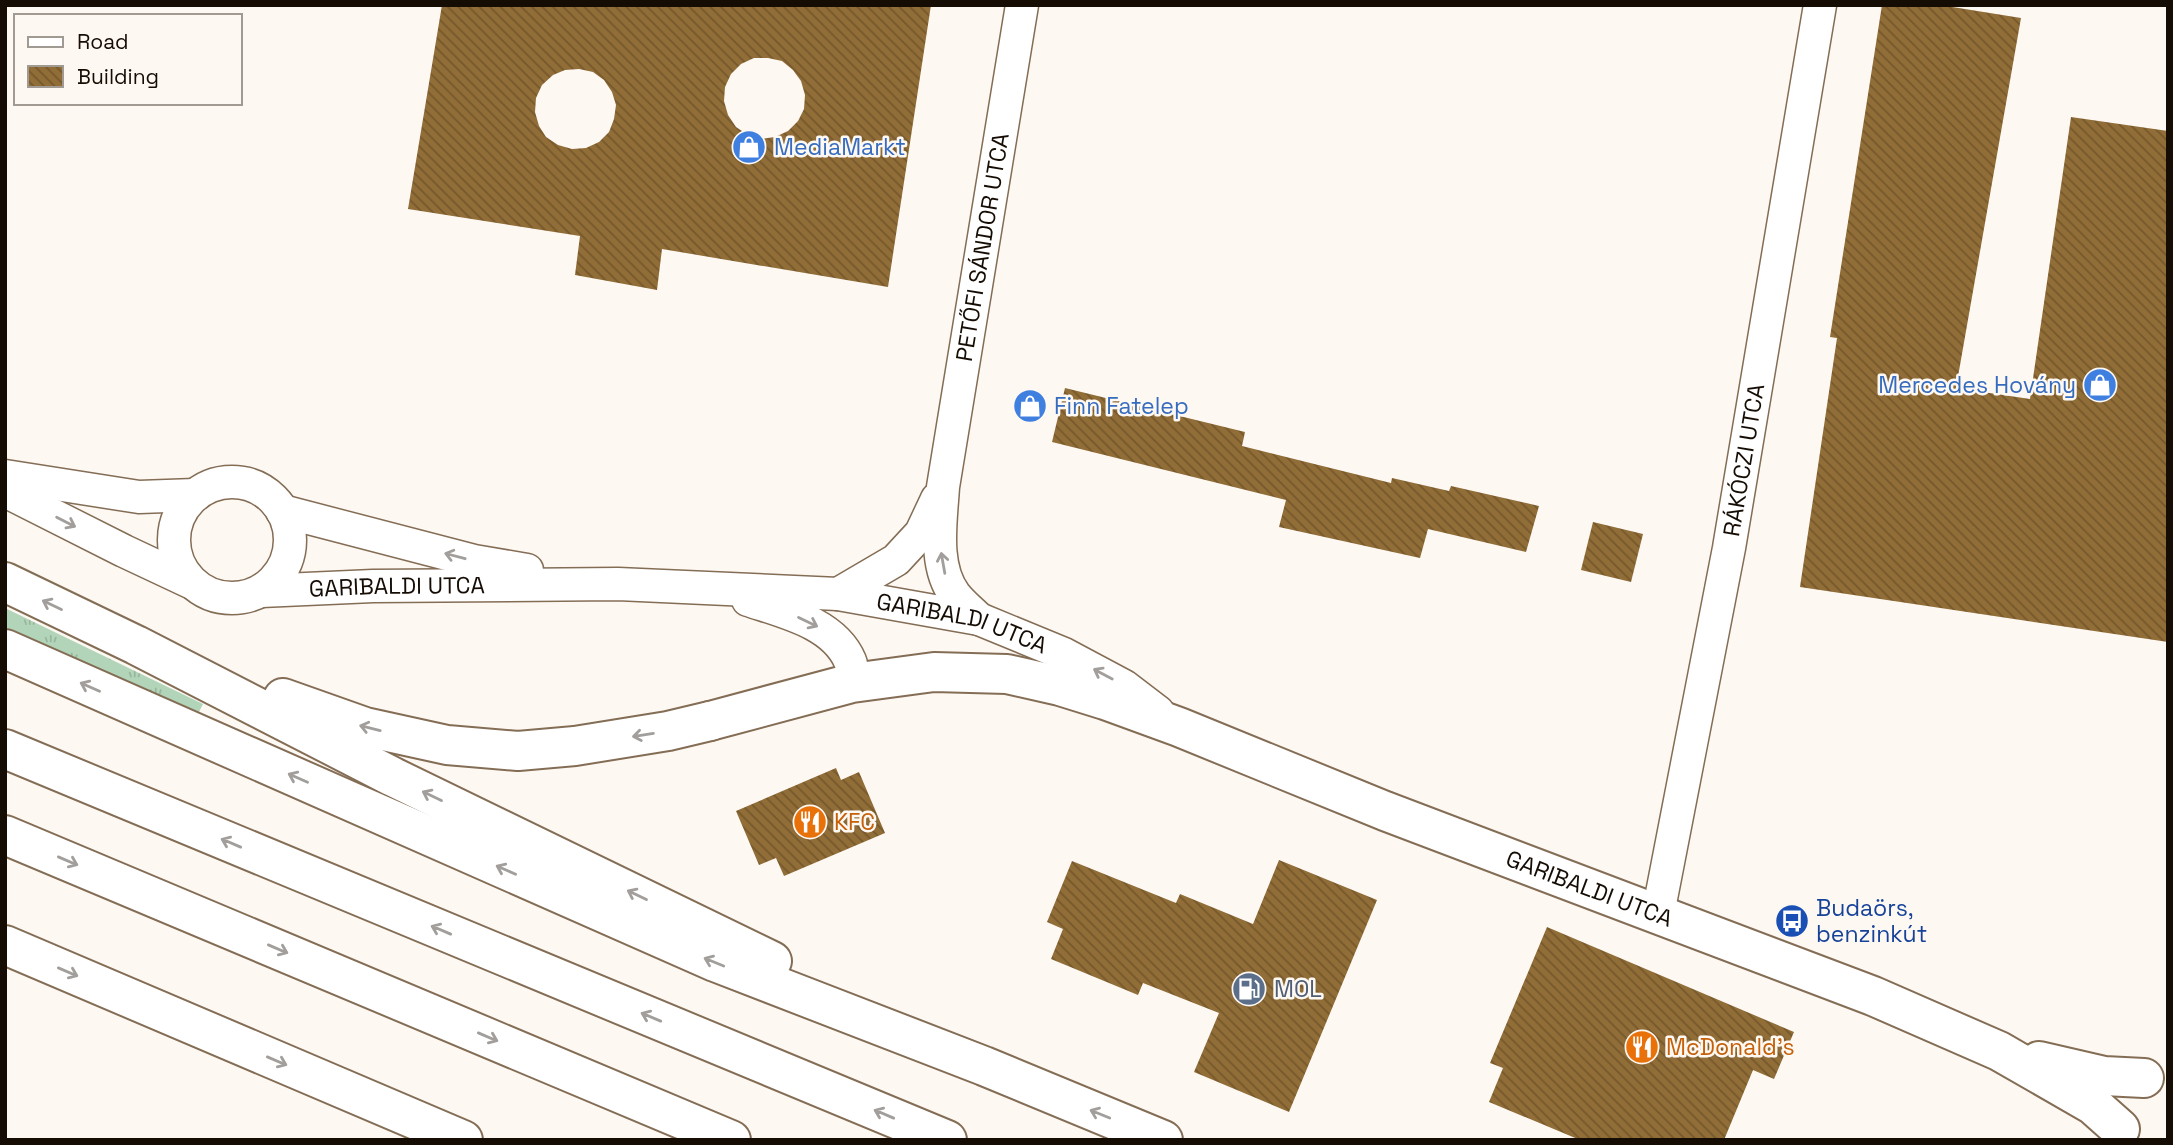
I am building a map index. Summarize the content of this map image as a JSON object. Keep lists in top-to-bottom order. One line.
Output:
{"streets":{"main road":["GARIBALDI UTCA"],"street":["PETŐFI SÁNDOR UTCA","RÁKÓCZI UTCA"]},"crossings":[["PETŐFI SÁNDOR UTCA","GARIBALDI UTCA"],["RÁKÓCZI UTCA","GARIBALDI UTCA"]],"places":{"shop":["MediaMarkt","Mercedes Hovány","Finn Fatelep"],"restaurant":["KFC","McDonald's"],"bus stop":["Budaörs, benzinkút"],"fuel station":["MOL"]},"legend":["Road","Building"]}
